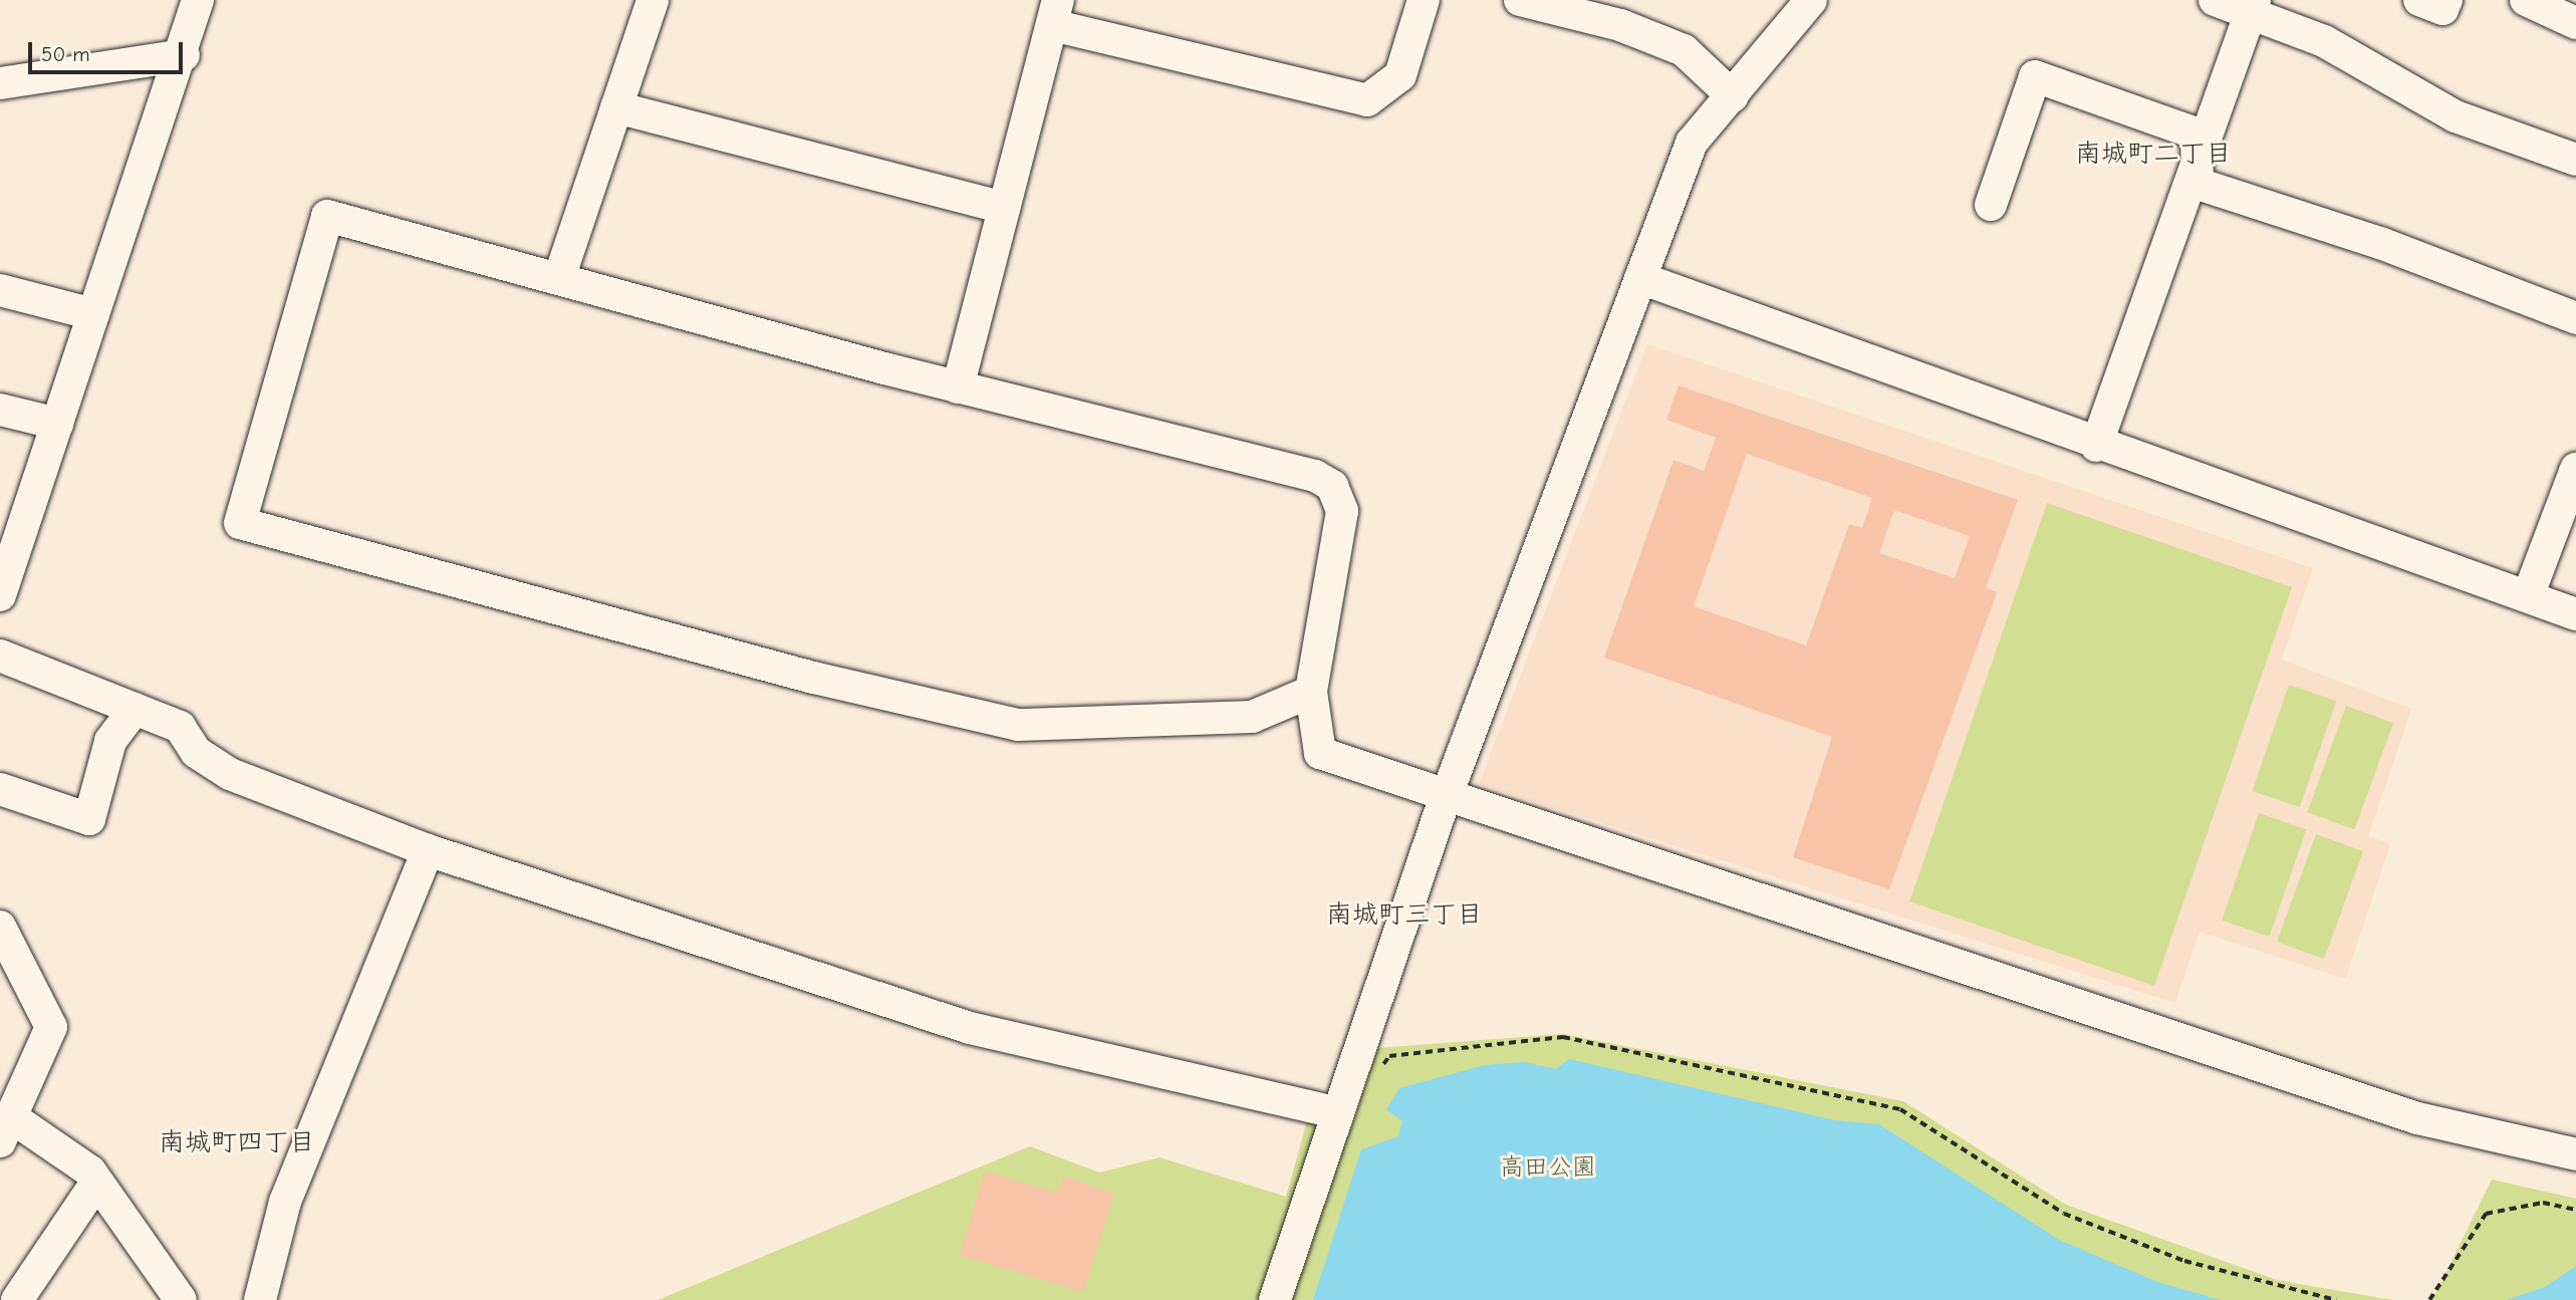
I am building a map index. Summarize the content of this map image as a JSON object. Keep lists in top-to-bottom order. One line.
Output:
{"districts":["南城町二丁目","南城町三丁目","南城町四丁目"],"parks":["高田公園"],"scale_bar":"50 m"}
